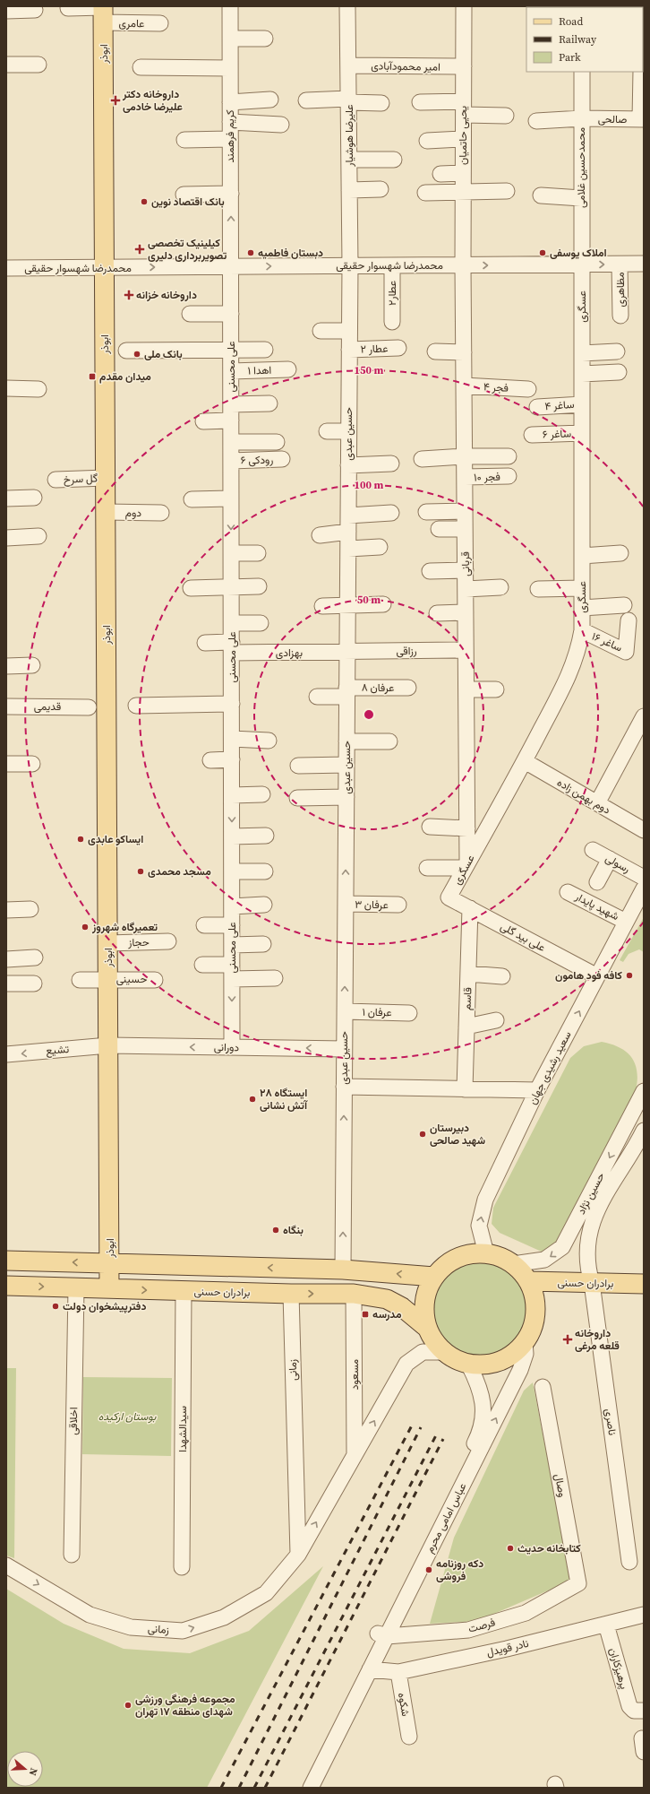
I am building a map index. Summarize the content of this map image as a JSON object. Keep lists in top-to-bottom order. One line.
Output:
{"streets":{"main road":["ابوذر","برادران حسنی"],"street":["عامری","امیر محمودآبادی","صالحی","علیرضا هوشیار","یحیی حاتمیان","کریم فرهمند","محمدحسین غلامی","محمدرضا شهسوار حقیقی","مظاهری","عطار۲","عسگری","عطار ۲","علی محسنی","اهدا ۱","فجر ۴","ساغر ۴","حسین عبدی","ساغر ۶","رودکی ۶","فجر ۱۰","گل سرخ","دوم","قربانی","ساغر ۱۶","رزاقی","بهزادی","عرفان ۸","قدیمی","دوم بهمن زاده","رسولی","عرفان ۳","شهید پایدار","علی بید گلی","حجاز","حسینی","قاسم","عرفان ۱","دورانی","تشیع","سعید رشیدی جهان","حسین نژاد","زمانی","مسعود","اخلاقی","ناصری","سیدالشهدا","وصال","عباس امامی محرم","فرصت","نادر قویدل","پرهیزکاران","شکوه"]},"crossings":[["عامری","ابوذر"],["ابوذر","محمدرضا شهسوار حقیقی"],["ابوذر","گل سرخ"],["ابوذر","دوم"],["ابوذر","حجاز"],["ابوذر","حسینی"],["ابوذر","دورانی"],["ابوذر","تشیع"],["ابوذر","برادران حسنی"],["امیر محمودآبادی","علیرضا هوشیار"],["امیر محمودآبادی","یحیی حاتمیان"],["صالحی","محمدحسین غلامی"],["علیرضا هوشیار","محمدرضا شهسوار حقیقی"],["علیرضا هوشیار","حسین عبدی"],["یحیی حاتمیان","محمدرضا شهسوار حقیقی"],["یحیی حاتمیان","قربانی"],["کریم فرهمند","محمدرضا شهسوار حقیقی"],["کریم فرهمند","علی محسنی"],["محمدحسین غلامی","محمدرضا شهسوار حقیقی"],["محمدحسین غلامی","عسگری"],["محمدرضا شهسوار حقیقی","مظاهری"],["محمدرضا شهسوار حقیقی","عطار۲"],["محمدرضا شهسوار حقیقی","عسگری"],["محمدرضا شهسوار حقیقی","علی محسنی"],["محمدرضا شهسوار حقیقی","حسین عبدی"],["محمدرضا شهسوار حقیقی","قربانی"],["عسگری","ساغر ۴"],["عسگری","ساغر ۶"],["عسگری","قربانی"],["عسگری","ساغر ۱۶"],["عسگری","دوم بهمن زاده"],["عسگری","علی بید گلی"],["عطار ۲","حسین عبدی"],["علی محسنی","اهدا ۱"],["علی محسنی","رودکی ۶"],["علی محسنی","بهزادی"],["علی محسنی","دورانی"],["فجر ۴","قربانی"],["حسین عبدی","رزاقی"],["حسین عبدی","بهزادی"],["حسین عبدی","عرفان ۸"],["حسین عبدی","عرفان ۳"],["حسین عبدی","عرفان ۱"],["حسین عبدی","دورانی"],["فجر ۱۰","قربانی"],["قربانی","رزاقی"],["رزاقی","بهزادی"],["شهید پایدار","سعید رشیدی جهان"],["علی بید گلی","قاسم"],["علی بید گلی","سعید رشیدی جهان"],["دورانی","تشیع"],["سعید رشیدی جهان","حسین نژاد"],["سعید رشیدی جهان","برادران حسنی"],["سعید رشیدی جهان","زمانی"],["سعید رشیدی جهان","عباس امامی محرم"],["حسین نژاد","برادران حسنی"],["حسین نژاد","زمانی"],["حسین نژاد","عباس امامی محرم"],["برادران حسنی","زمانی"],["برادران حسنی","مسعود"],["برادران حسنی","اخلاقی"],["برادران حسنی","ناصری"],["برادران حسنی","سیدالشهدا"],["برادران حسنی","عباس امامی محرم"],["زمانی","مسعود"],["زمانی","عباس امامی محرم"],["وصال","فرصت"],["عباس امامی محرم","فرصت"],["عباس امامی محرم","نادر قویدل"],["نادر قویدل","پرهیزکاران"],["نادر قویدل","شکوه"]],"one_way":["حسین عبدی","سعید رشیدی جهان","حسین نژاد","زمانی"],"parks":["بوستان ارکیده"],"places":{"health":["داروخانه دکتر علیرضا خادمی","کیلینیک تخصصی تصویربرداری دلیری","داروخانه خزانه","داروخانه قلعه مرغی"],"other":["بانک اقتصاد نوین","دبستان فاطمیه","املاک یوسفی","بانک ملی","ایساکو عابدی","مسجد محمدی","تعمیرگاه شهروز","کافه فود هامون","ایستگاه ۲۸ آتش نشانی","دبیرستان شهید صالحی","بنگاه","دفترپیشخوان دولت","کتابخانه حدیث","دکه روزنامه فروشی","مجموعه فرهنگی ورزشی شهدای منطقه ۱۷ تهران"],"transit":["میدان مقدم","مدرسه"]},"legend":["Road","Railway","Park"],"north":"right","rings":["150 m","100 m","50 m"]}
